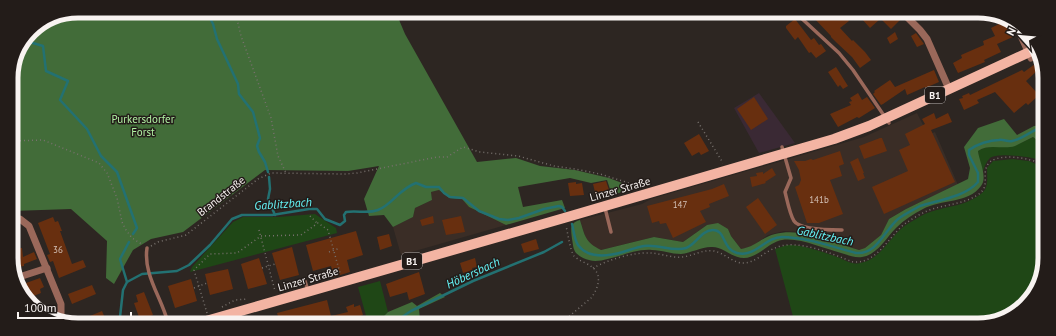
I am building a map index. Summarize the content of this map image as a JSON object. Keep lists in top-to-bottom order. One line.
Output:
{"streets":{"main road":["B1","Linzer Straße"],"path":["Brandstraße"]},"crossings":[["Linzer Straße","Brandstraße"]],"water":["Gablitzbach","Höbersbach"],"parks":["Purkersdorfer Forst"],"house_numbers":["141b","147","36"],"scale_bar":"100 m","north":"top left"}
